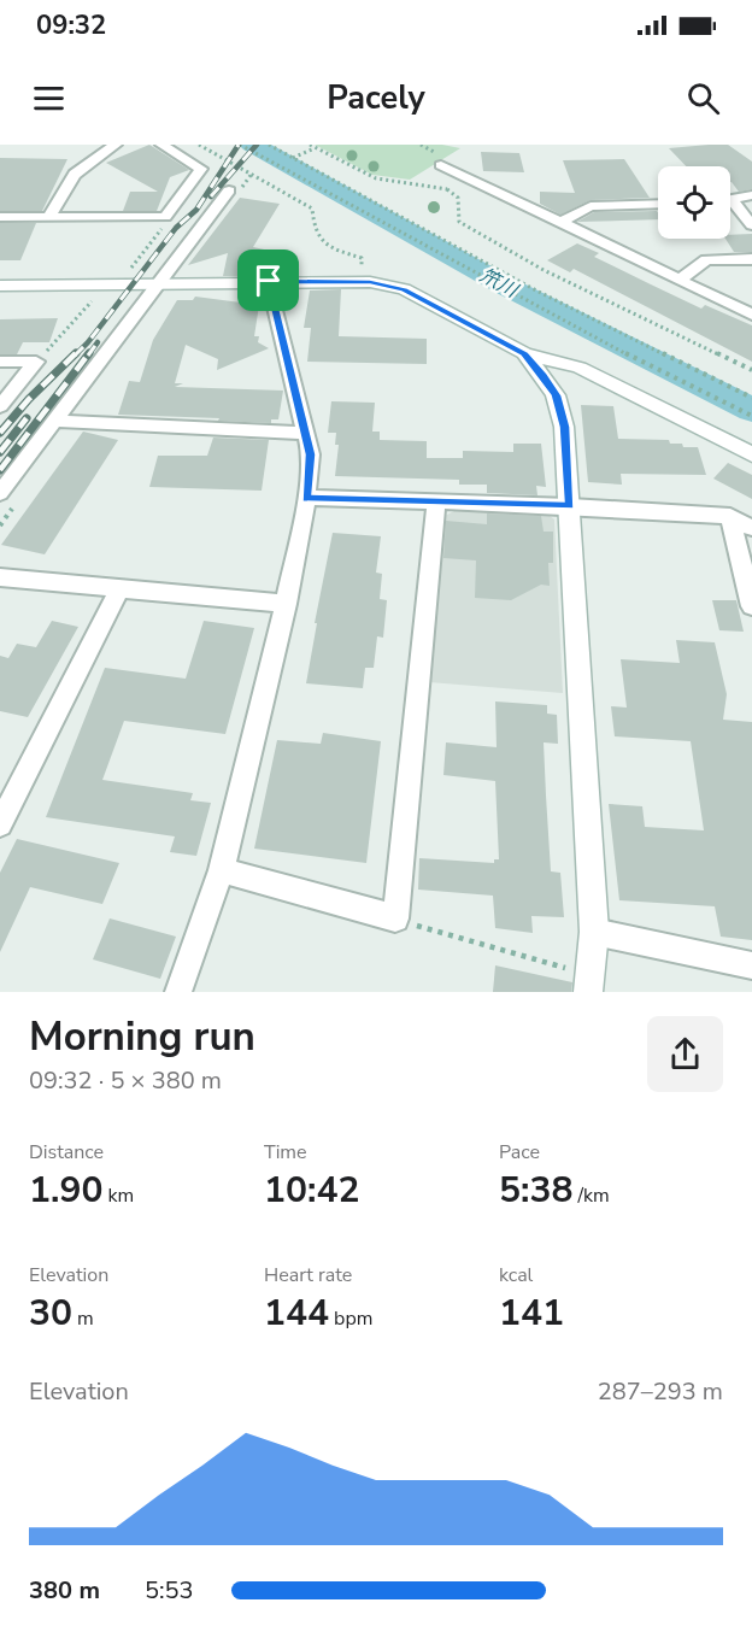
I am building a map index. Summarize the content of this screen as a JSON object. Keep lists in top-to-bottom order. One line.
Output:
{"water":["笊川"],"page":{"status":"09:32","header":"Pacely","heading":["Morning run","09:32 · 5 × 380 m"],"stats":[["Distance","1.90 km"],["Time","10:42"],["Pace","5:38 /km"],["Elevation","30 m"],["Heart rate","144 bpm"],["kcal","141"]],"chart":["Elevation","287–293 m"],"list":[{"name":"380 m","note":"5:53"}]}}
